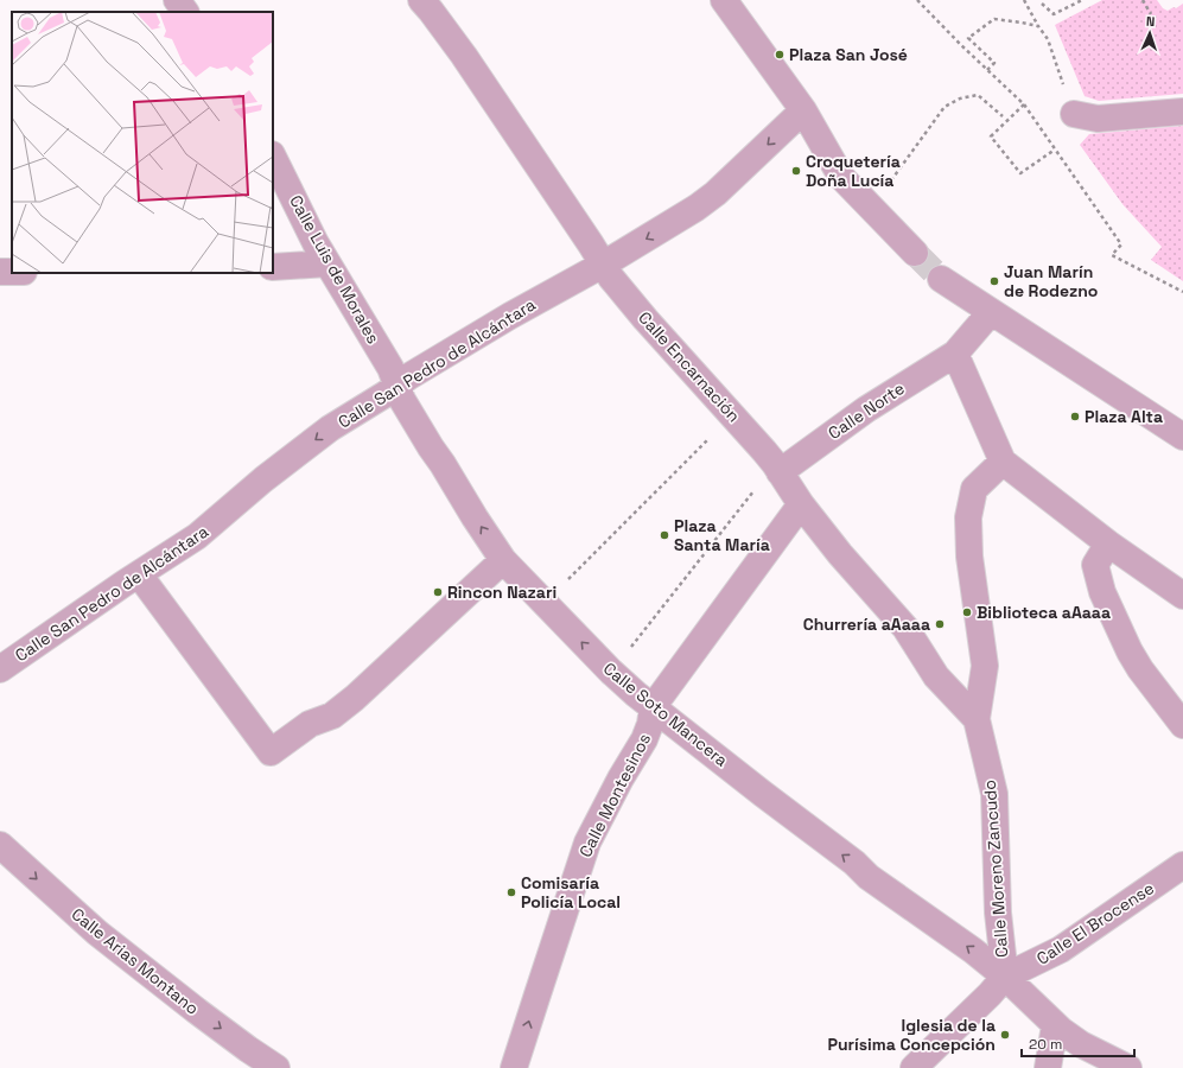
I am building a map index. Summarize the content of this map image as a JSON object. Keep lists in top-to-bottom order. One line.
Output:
{"streets":{"street":["Calle Luis de Morales","Calle San Pedro de Alcántara","Calle Encarnación","Calle Norte","Calle Soto Mancera","Calle Montesinos","Calle Moreno Zancudo","Calle El Brocense","Calle Arias Montano"]},"crossings":[["Calle Luis de Morales","Calle San Pedro de Alcántara"],["Calle Luis de Morales","Calle Soto Mancera"],["Calle San Pedro de Alcántara","Calle Encarnación"],["Calle San Pedro de Alcántara","Calle Soto Mancera"],["Calle Encarnación","Calle Norte"],["Calle Encarnación","Calle Montesinos"],["Calle Encarnación","Calle Moreno Zancudo"],["Calle Soto Mancera","Calle Montesinos"],["Calle Soto Mancera","Calle Moreno Zancudo"],["Calle Soto Mancera","Calle El Brocense"],["Calle Moreno Zancudo","Calle El Brocense"]],"one_way":["Calle San Pedro de Alcántara","Calle Soto Mancera","Calle Montesinos","Calle Arias Montano"],"places":["Plaza San José","Croquetería Doña Lucía","Juan Marín de Rodezno","Plaza Alta","Plaza Santa María","Rincon Nazari","Biblioteca aAaaa","Churrería aAaaa","Comisaría Policía Local","Iglesia de la Purísima Concepción"],"scale_bar":"20 m","north":"top"}
